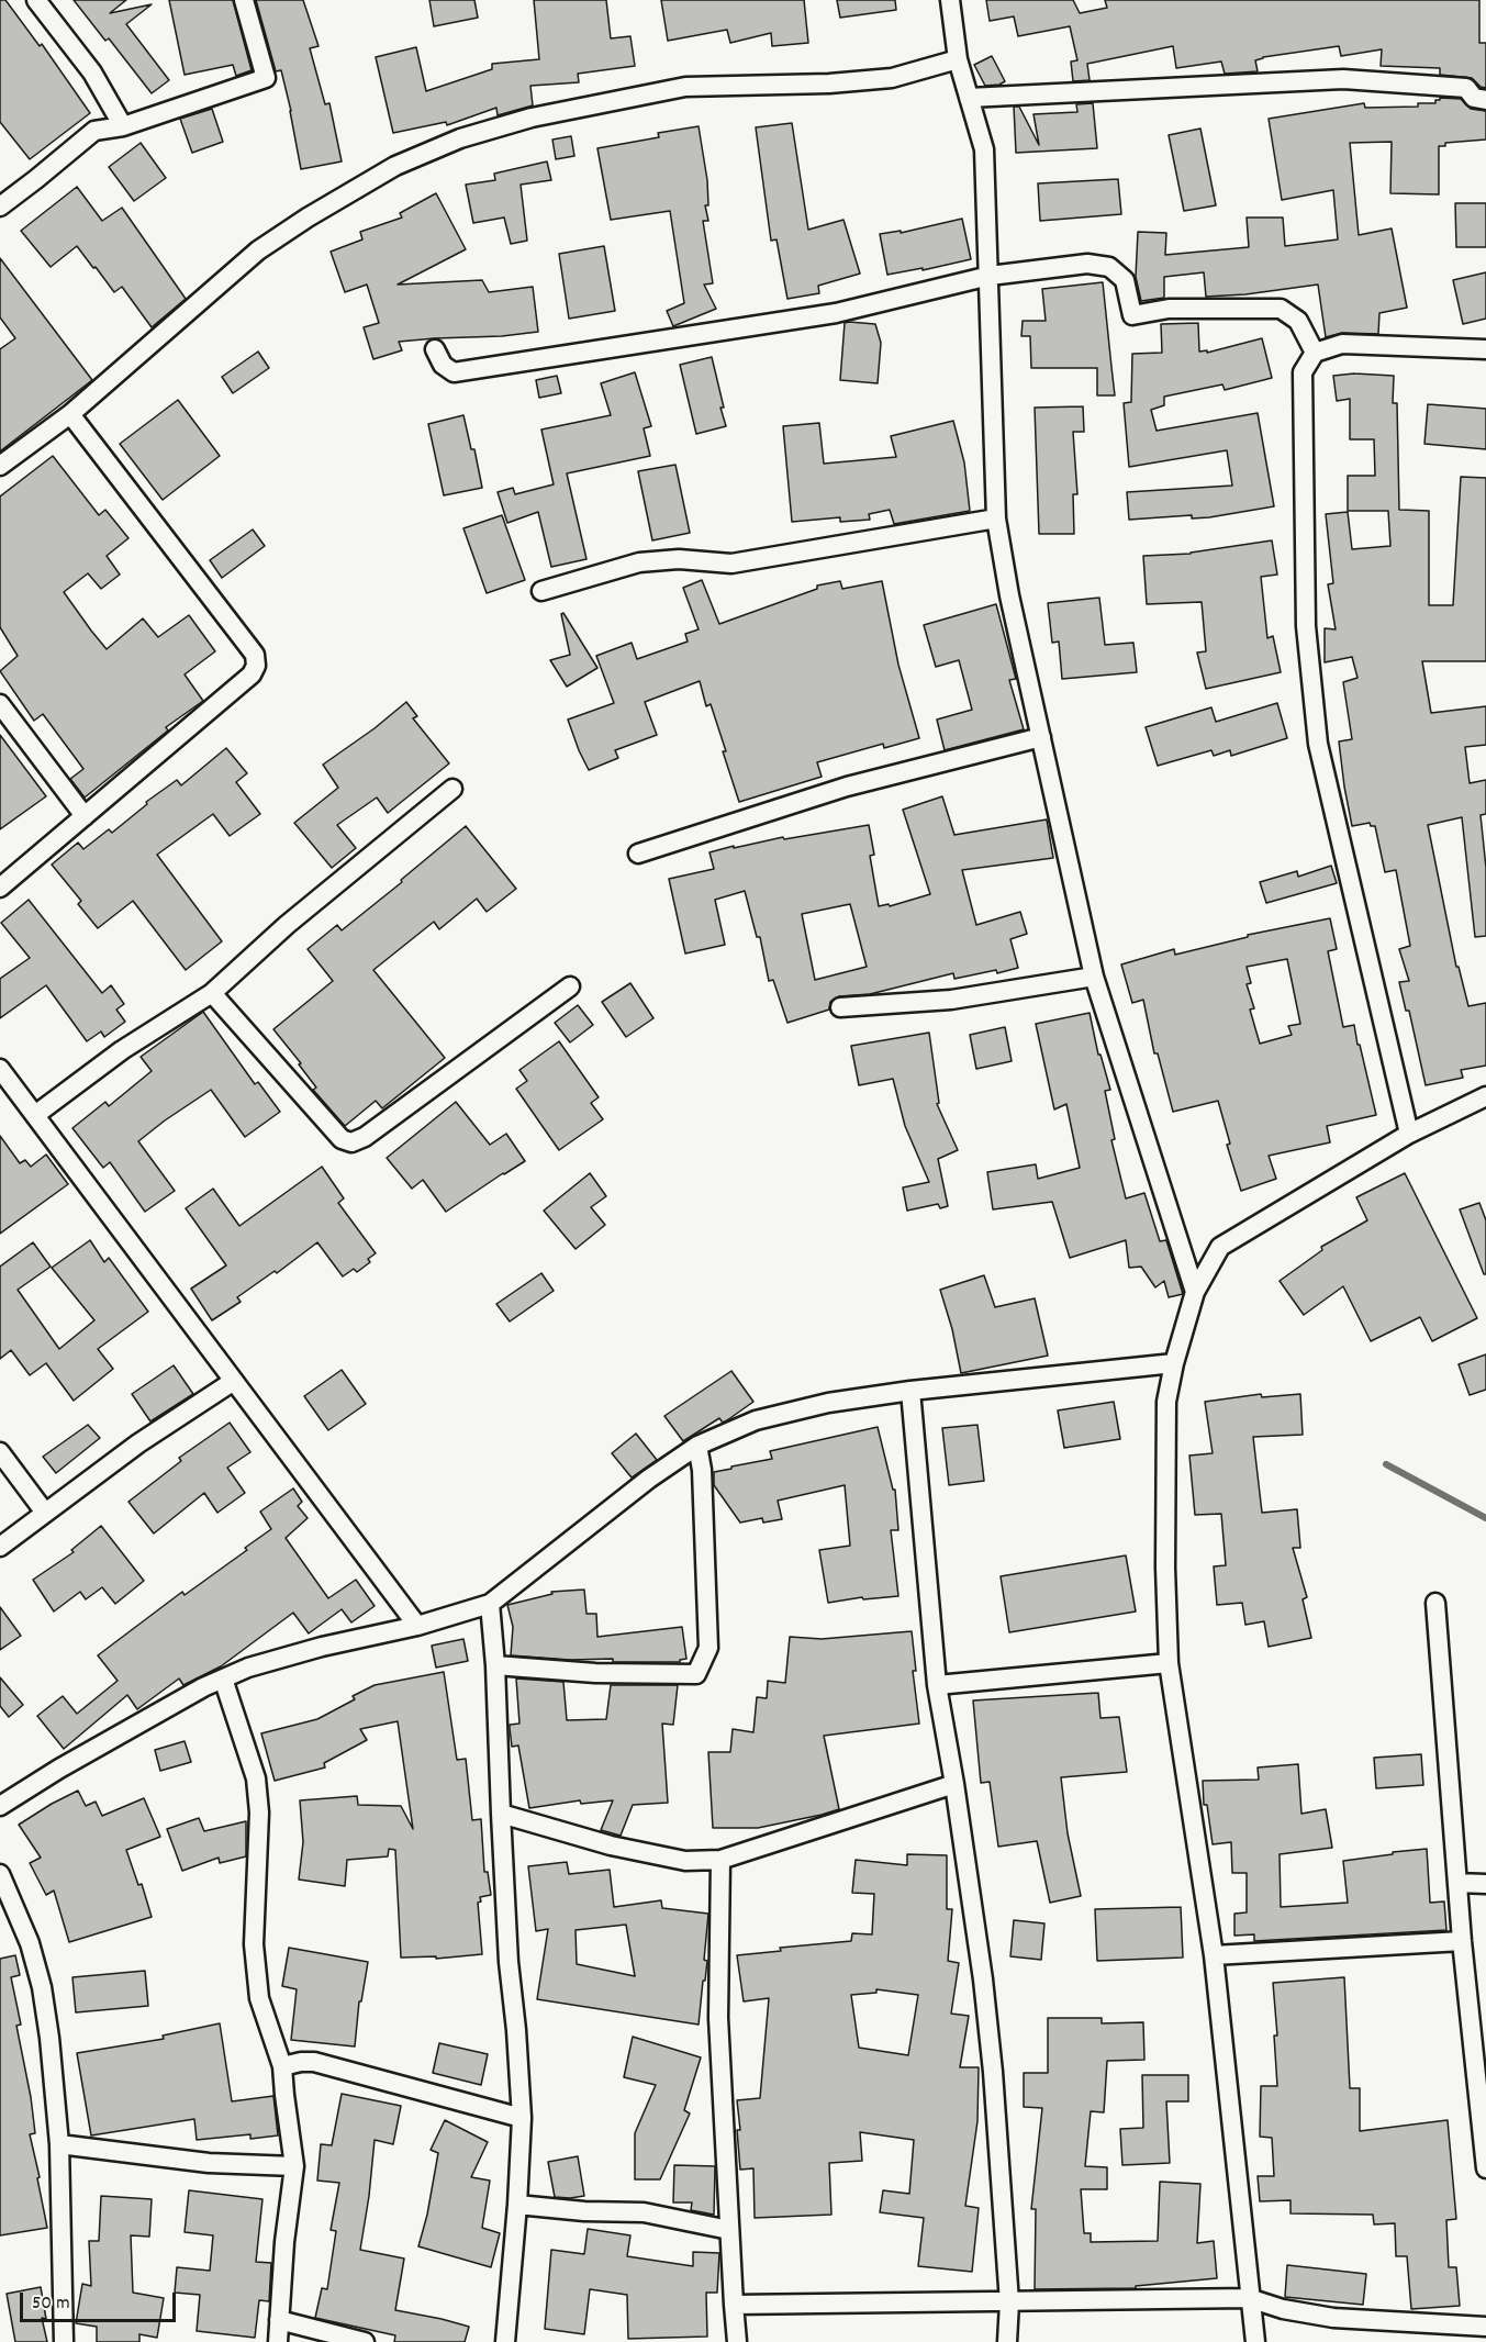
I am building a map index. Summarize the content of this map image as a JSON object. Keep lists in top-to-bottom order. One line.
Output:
{"scale_bar":"50 m"}
